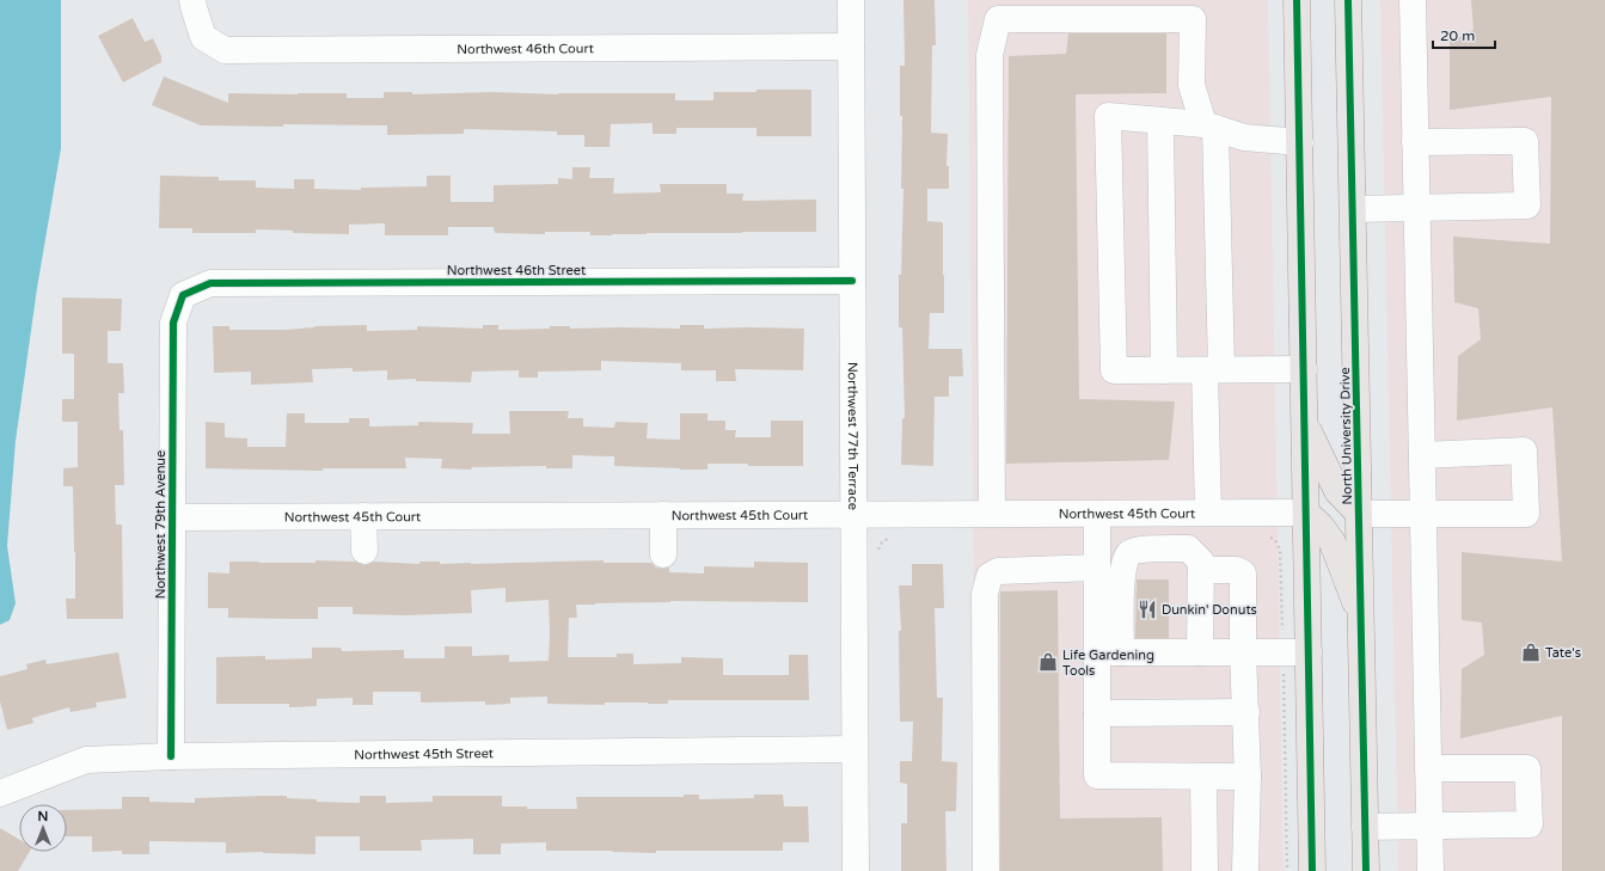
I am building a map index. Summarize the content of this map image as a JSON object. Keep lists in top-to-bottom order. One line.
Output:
{"streets":{"main road":["North University Drive"],"street":["Northwest 46th Court","Northwest 46th Street","Northwest 77th Terrace","Northwest 45th Court","Northwest 79th Avenue","Northwest 45th Street"]},"crossings":[["Northwest 46th Court","Northwest 77th Terrace"],["Northwest 46th Street","Northwest 77th Terrace"],["Northwest 46th Street","Northwest 79th Avenue"],["Northwest 77th Terrace","Northwest 45th Court"],["Northwest 77th Terrace","Northwest 45th Street"],["Northwest 45th Court","Northwest 79th Avenue"],["Northwest 79th Avenue","Northwest 45th Street"]],"places":{"restaurant":["Dunkin' Donuts"],"shop":["Tate's","Life Gardening Tools"]},"scale_bar":"20 m","north":"top"}
